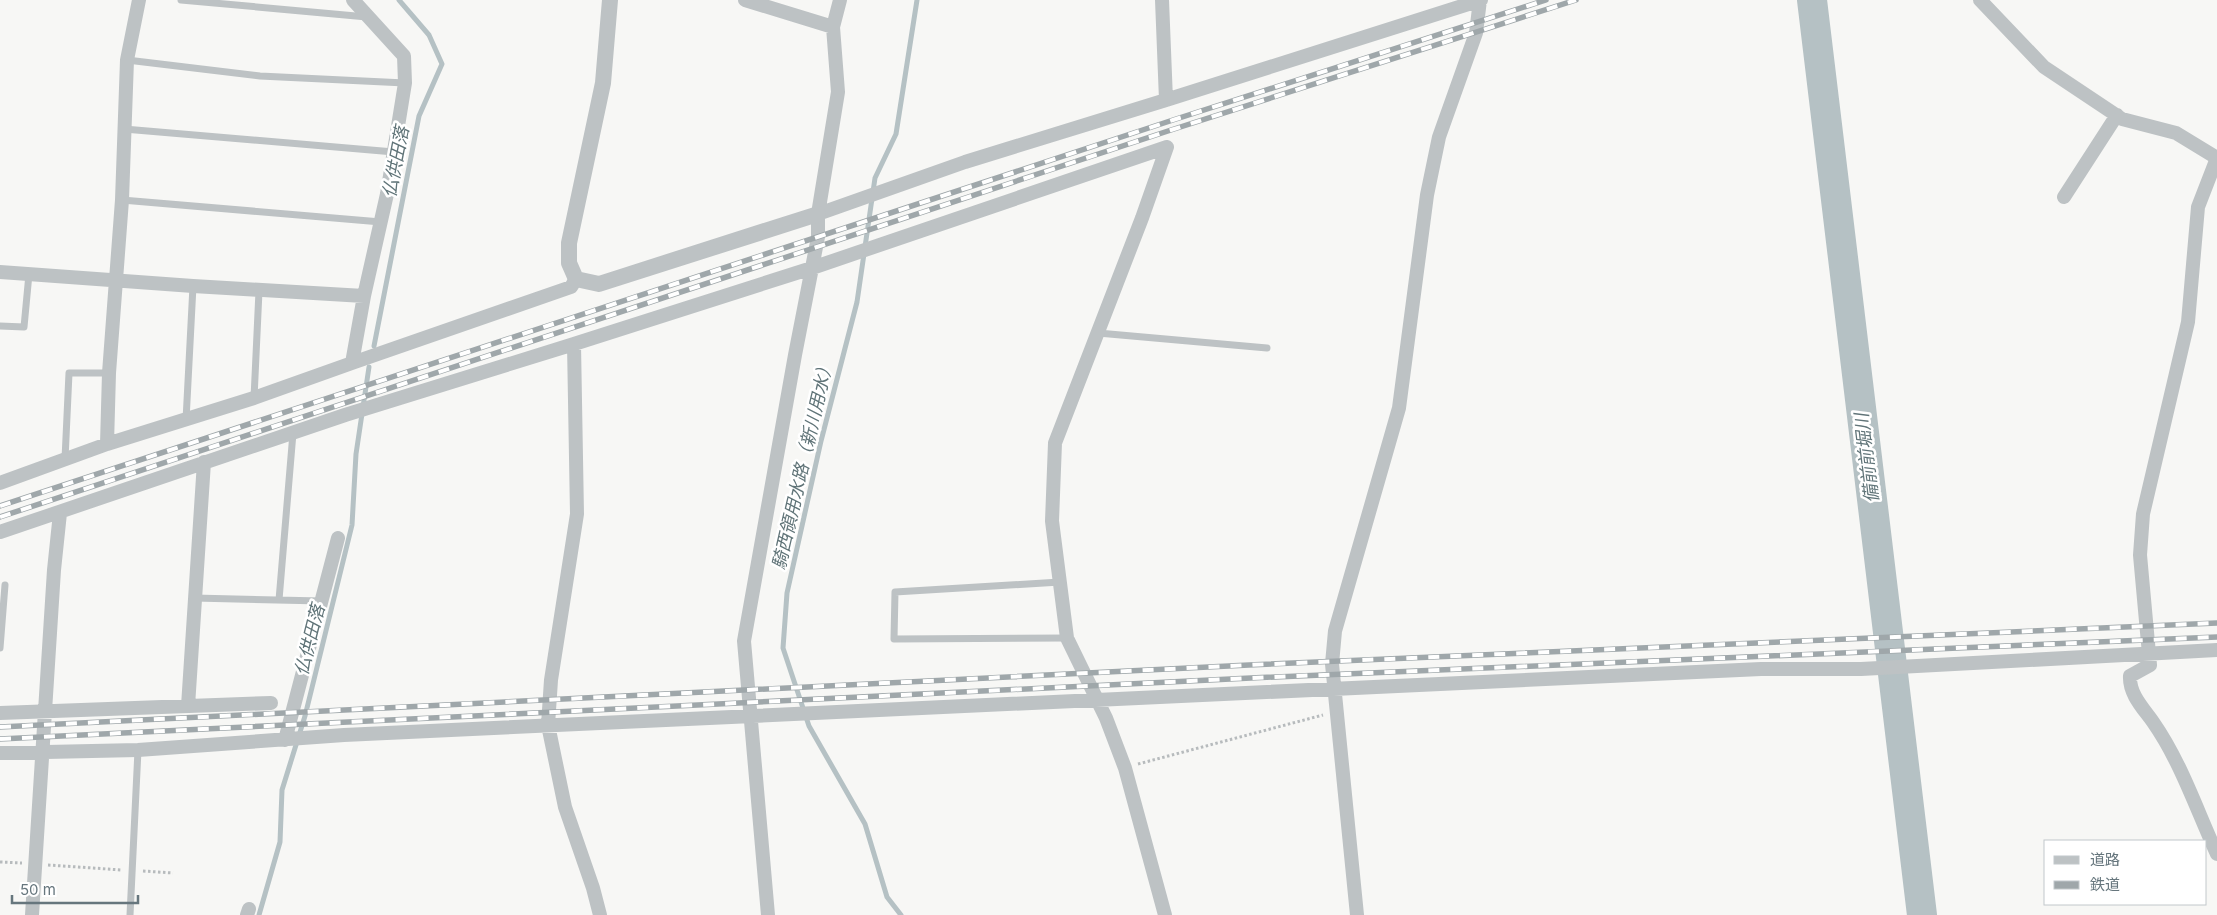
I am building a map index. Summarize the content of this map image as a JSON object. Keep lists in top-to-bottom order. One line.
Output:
{"water":["仏供田落","備前前堀川","騎西領用水路（新川用水）"],"legend":["道路","鉄道"],"scale_bar":"50 m"}
